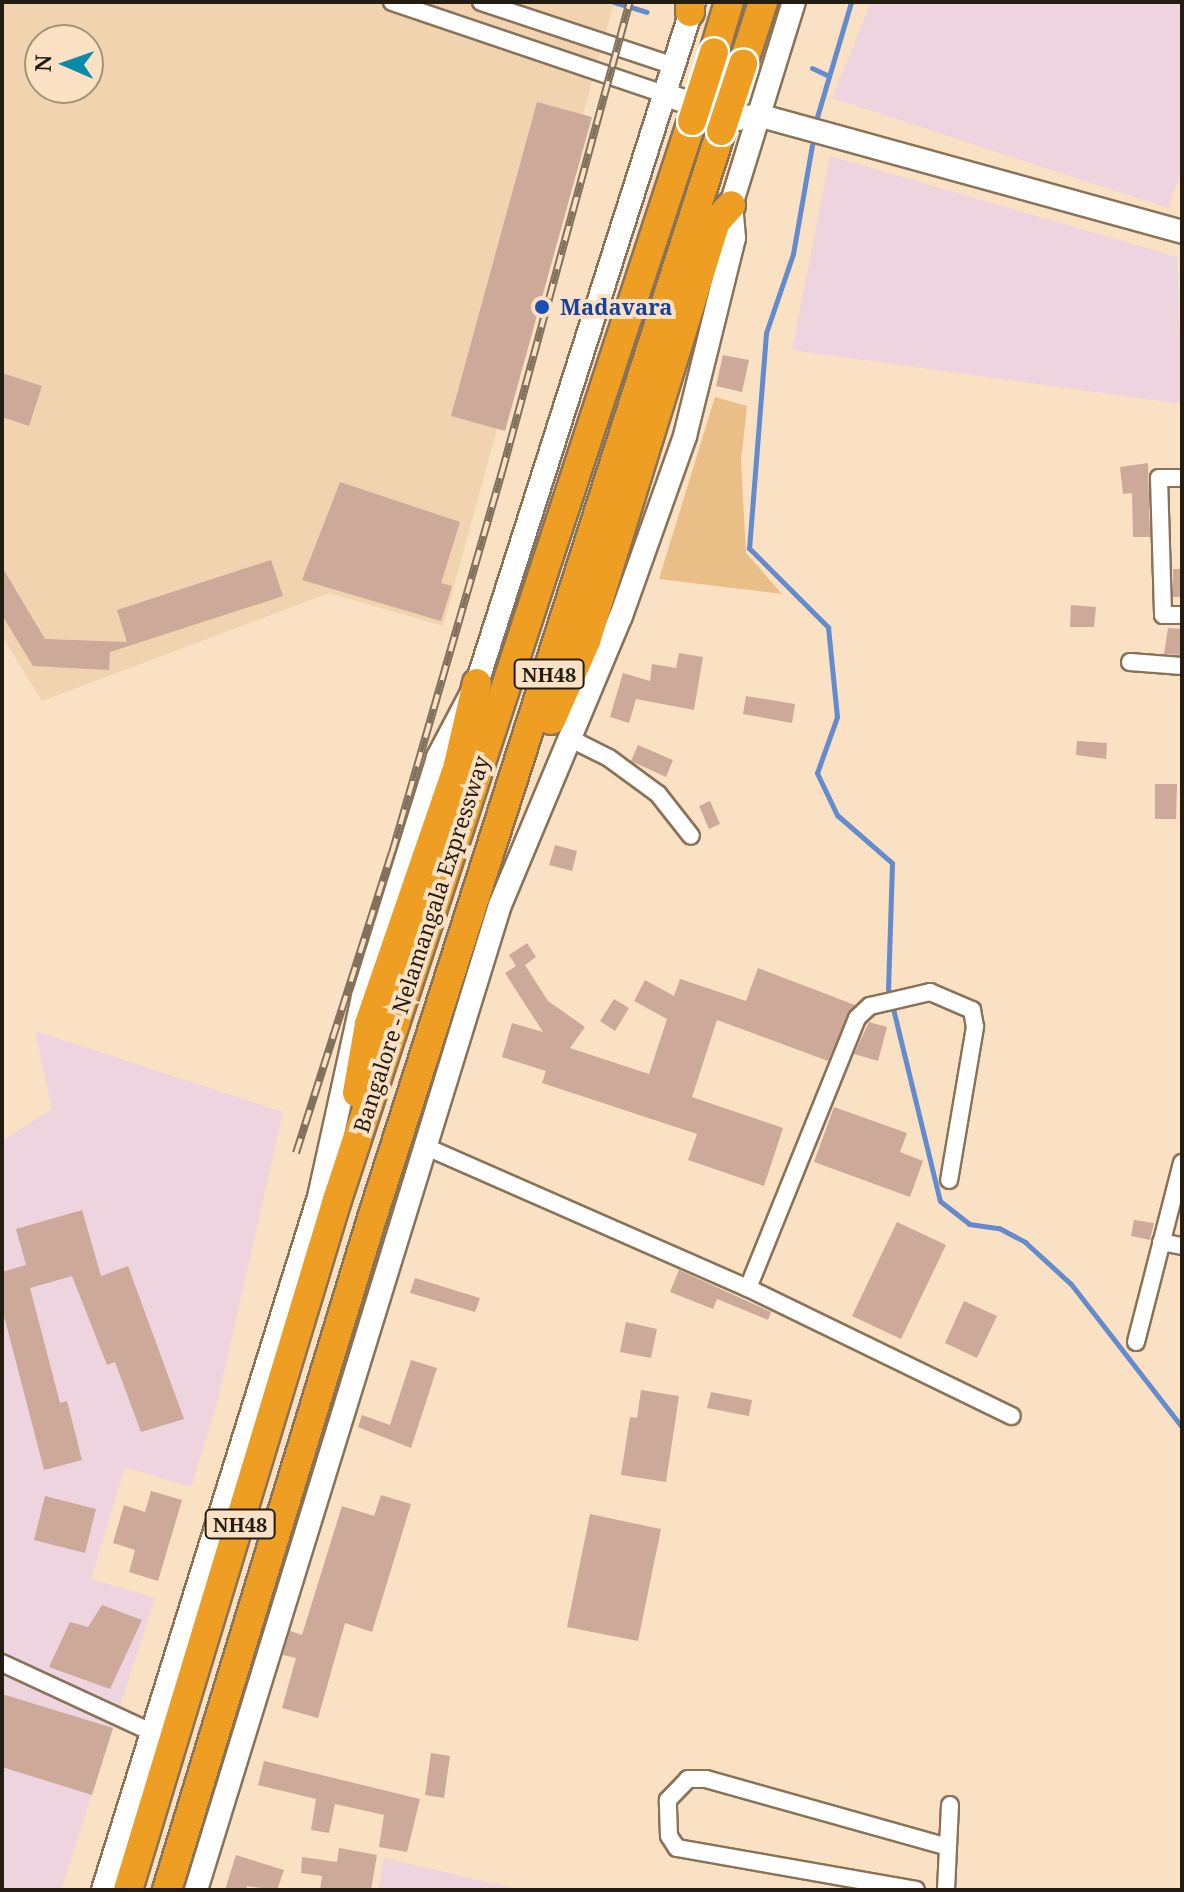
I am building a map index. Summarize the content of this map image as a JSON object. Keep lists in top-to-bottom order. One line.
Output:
{"streets":{"highway":["NH48","Bangalore - Nelamangala Expressway"]},"places":["Madavara"],"north":"left"}
